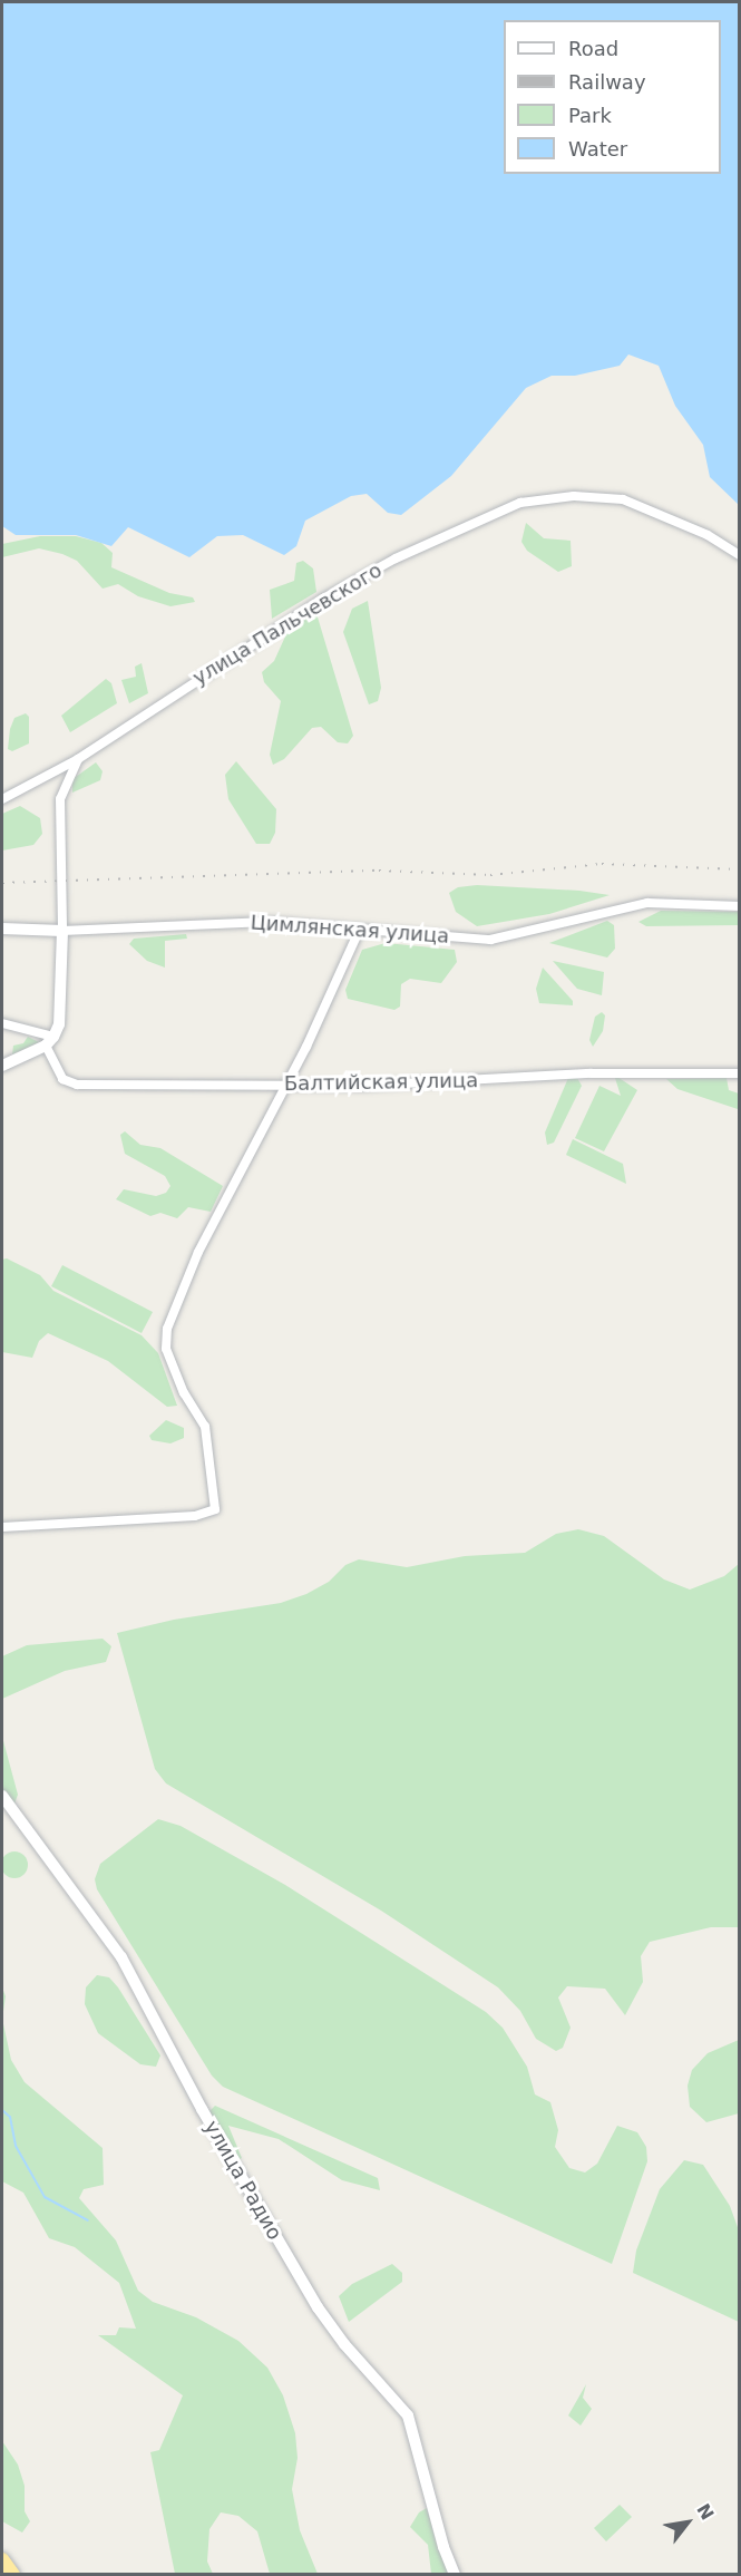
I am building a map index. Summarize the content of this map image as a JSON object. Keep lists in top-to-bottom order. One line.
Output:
{"streets":{"main road":["улица Радио"],"street":["улица Пальчевского","Цимлянская улица","Балтийская улица"]},"legend":["Road","Railway","Park","Water"],"north":"top right"}
